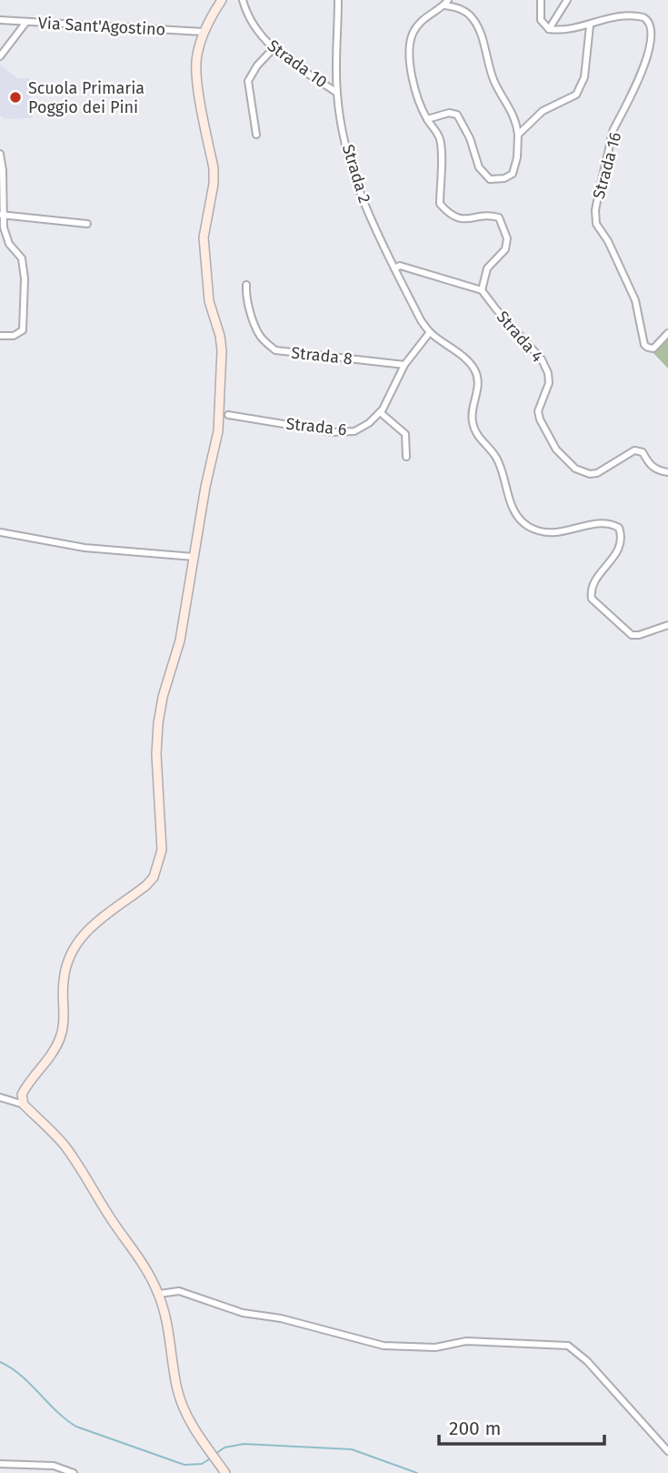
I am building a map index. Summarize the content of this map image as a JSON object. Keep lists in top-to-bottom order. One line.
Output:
{"streets":{"street":["Via Sant'Agostino","Strada 10","Strada 16","Strada 2","Strada 4","Strada 8","Strada 6"]},"crossings":[["Strada 10","Strada 2"],["Strada 2","Strada 6"],["Strada 8","Strada 6"]],"places":["Scuola Primaria Poggio dei Pini"],"scale_bar":"200 m"}
